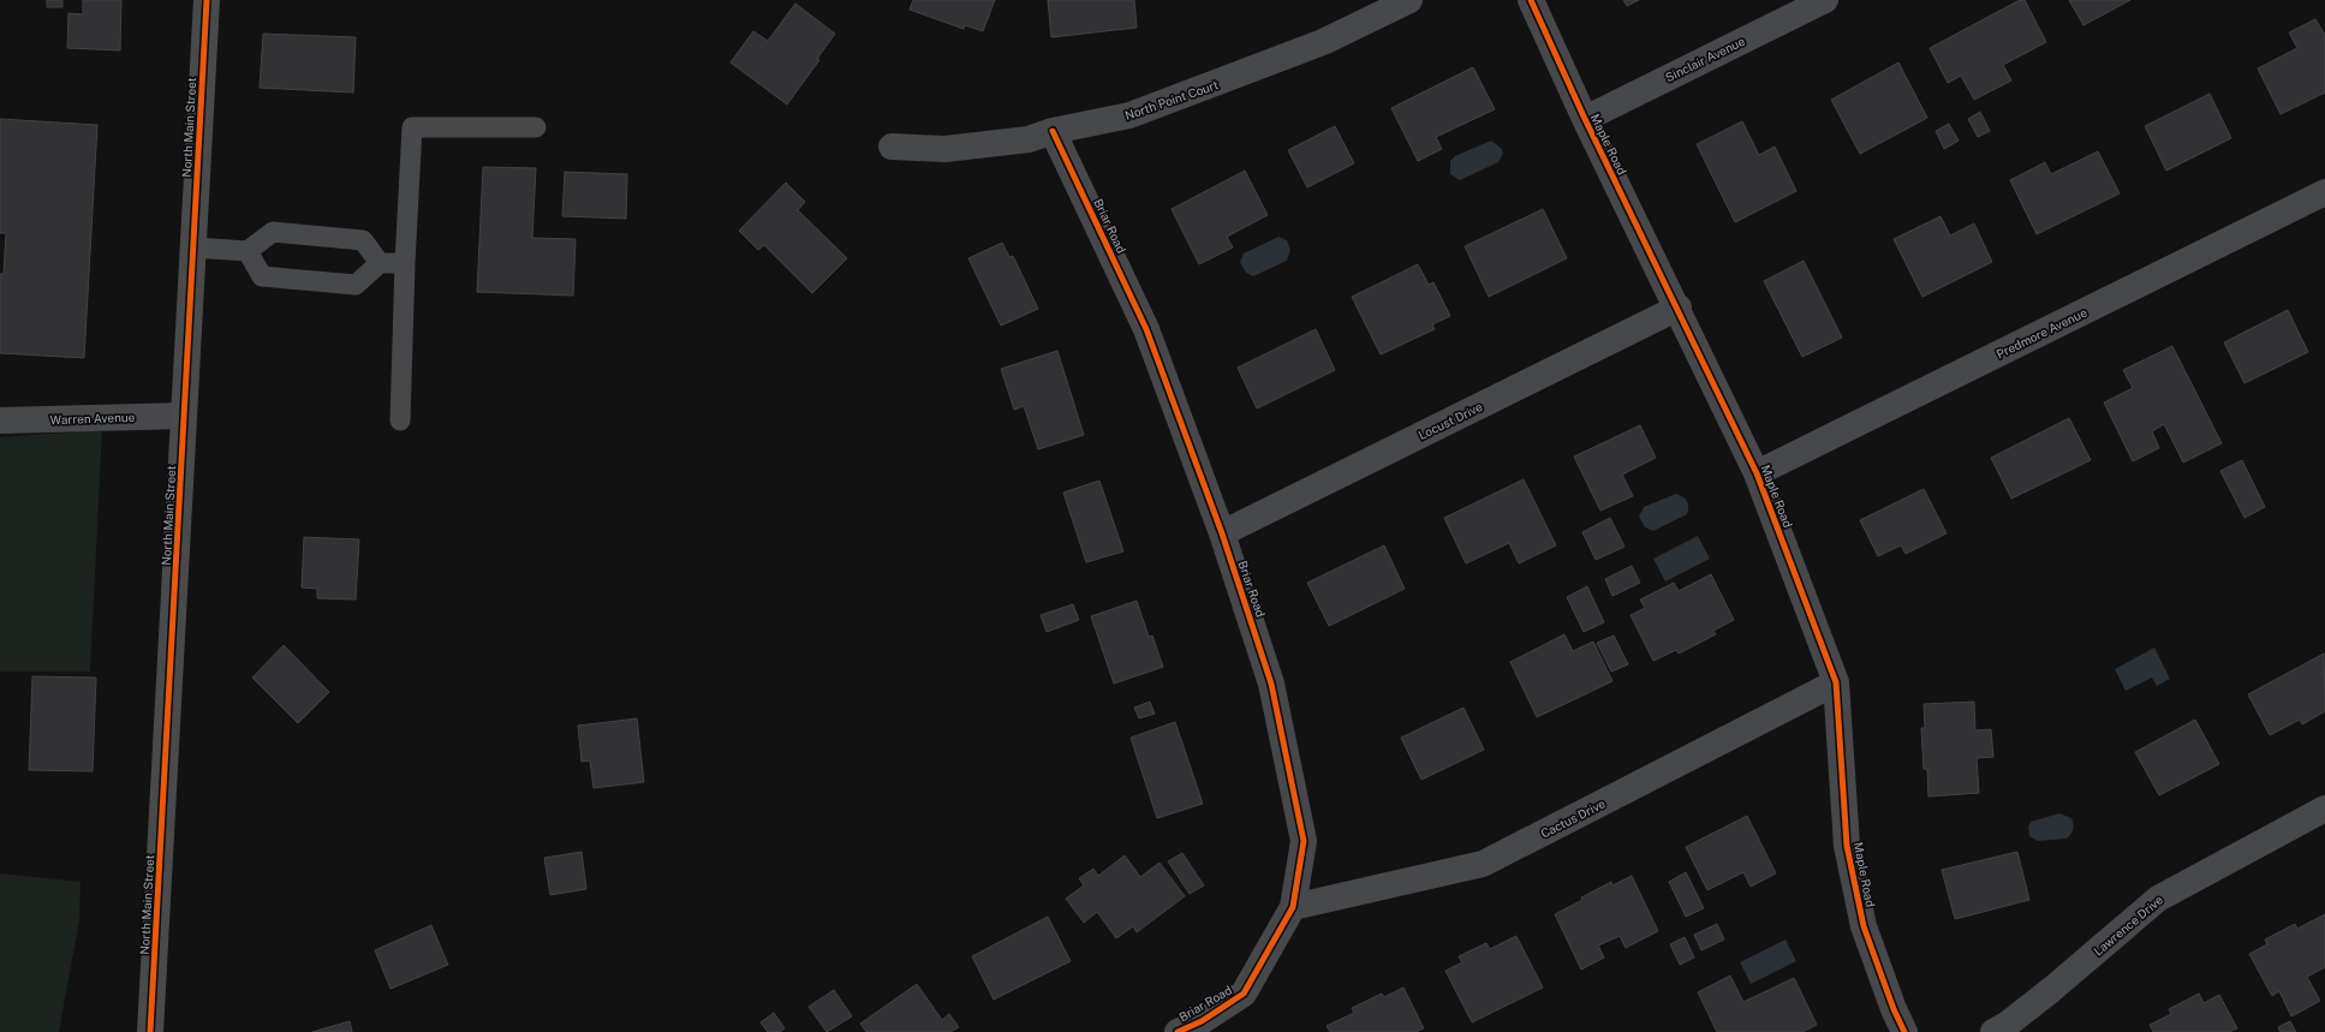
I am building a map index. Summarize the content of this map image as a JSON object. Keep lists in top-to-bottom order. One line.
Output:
{"streets":{"highway":["North Main Street"],"street":["Sinclair Avenue","North Point Court","Maple Road","Briar Road","Predmore Avenue","Warren Avenue","Locust Drive","Cactus Drive","Lawrence Drive"]},"crossings":[["Sinclair Avenue","Maple Road"],["North Point Court","Briar Road"],["North Main Street","Warren Avenue"],["Maple Road","Predmore Avenue"],["Maple Road","Locust Drive"],["Maple Road","Cactus Drive"],["Briar Road","Locust Drive"],["Briar Road","Cactus Drive"]]}
